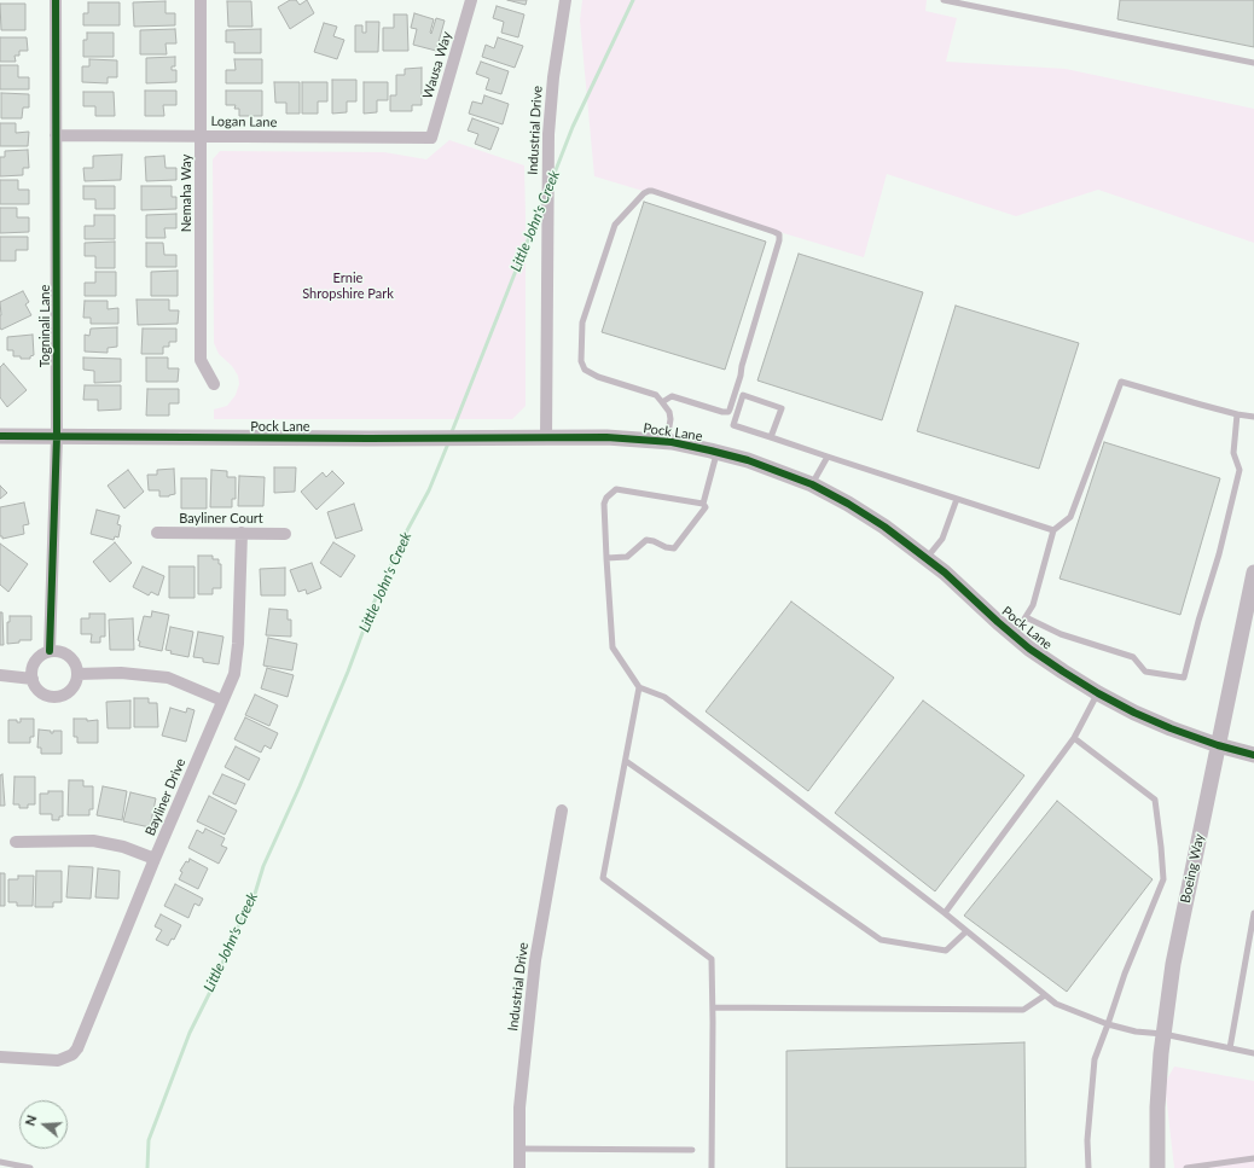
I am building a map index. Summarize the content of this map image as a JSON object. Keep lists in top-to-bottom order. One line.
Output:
{"streets":{"street":["Wausa Way","Logan Lane","Industrial Drive","Nemaha Way","Togninali Lane","Pock Lane","Bayliner Court","Bayliner Drive","Boeing Way"]},"crossings":[["Wausa Way","Logan Lane"],["Logan Lane","Nemaha Way"],["Logan Lane","Togninali Lane"],["Industrial Drive","Pock Lane"],["Togninali Lane","Pock Lane"],["Pock Lane","Boeing Way"],["Bayliner Court","Bayliner Drive"]],"water":["Little John's Creek"],"parks":["Ernie Shropshire Park"],"north":"left"}
